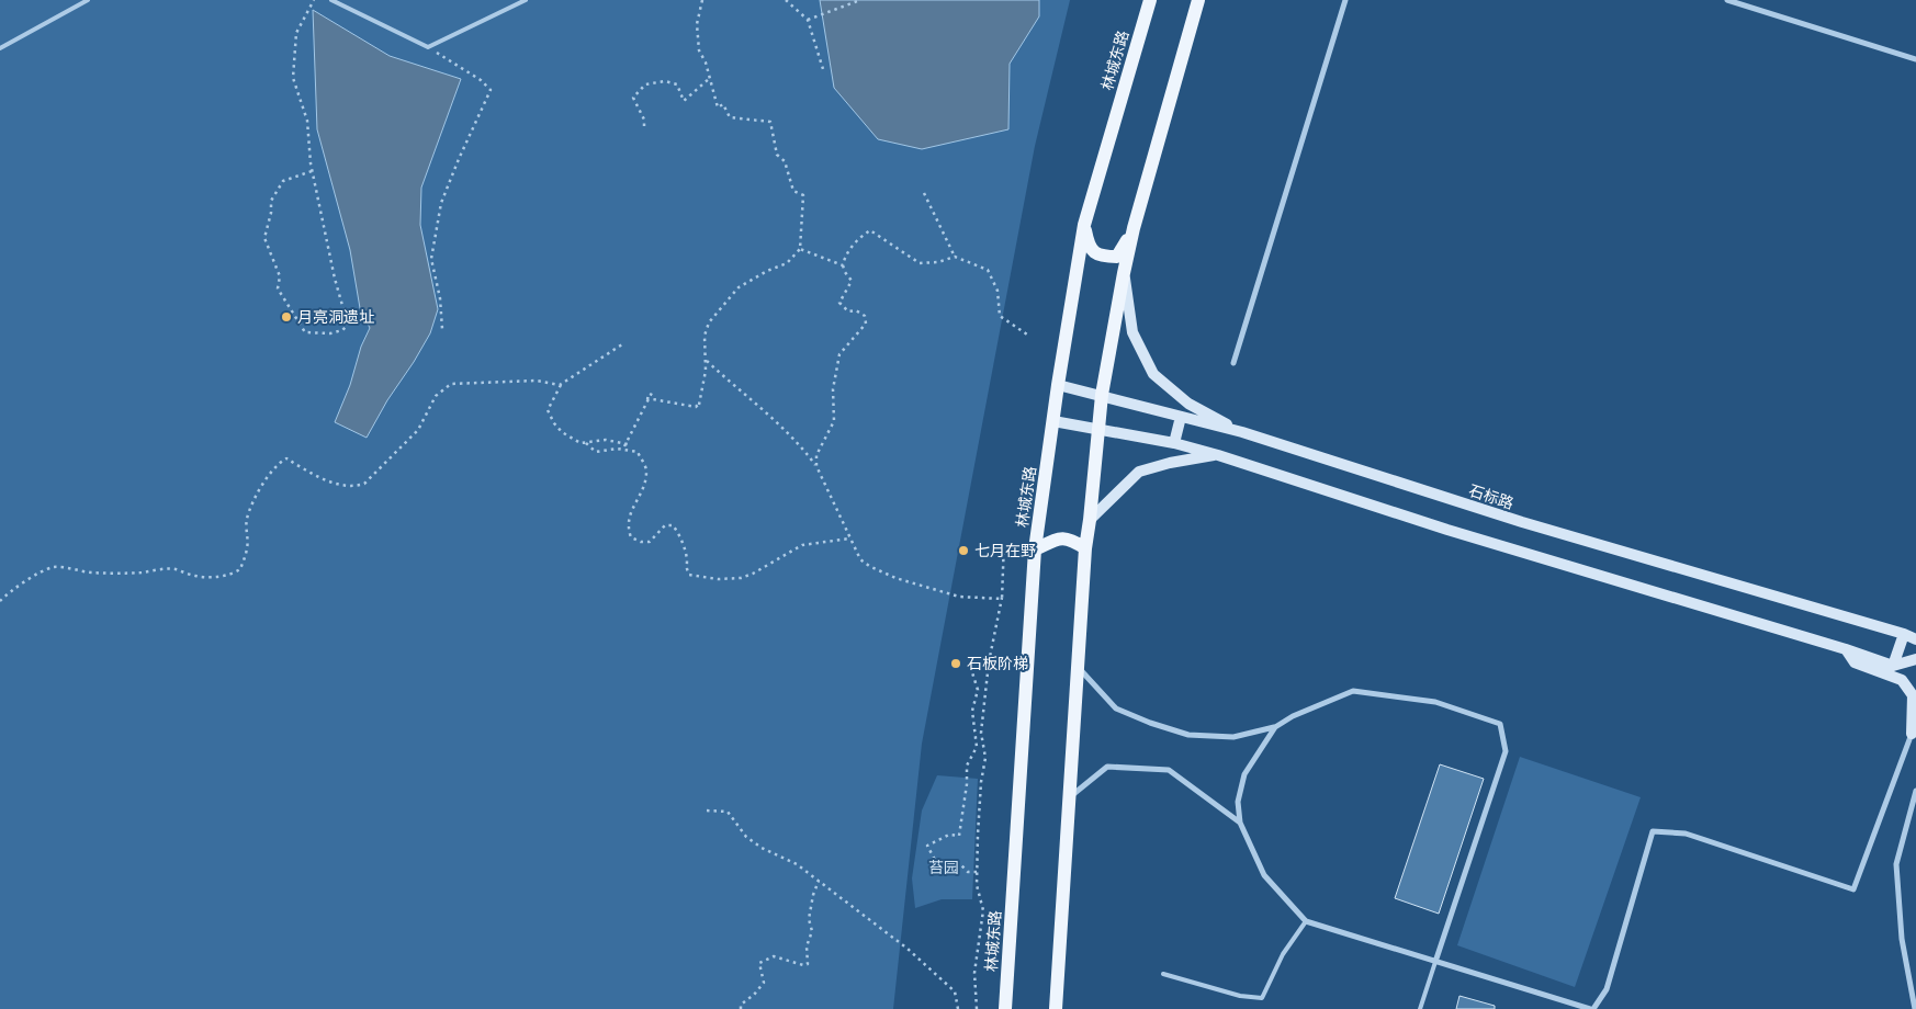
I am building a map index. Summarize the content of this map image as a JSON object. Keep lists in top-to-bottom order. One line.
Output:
{"streets":{"main road":["林城东路","石标路"]},"crossings":[["林城东路","石标路"]],"parks":["苔园"],"places":["月亮洞遗址","七月在野","石板阶梯"]}
